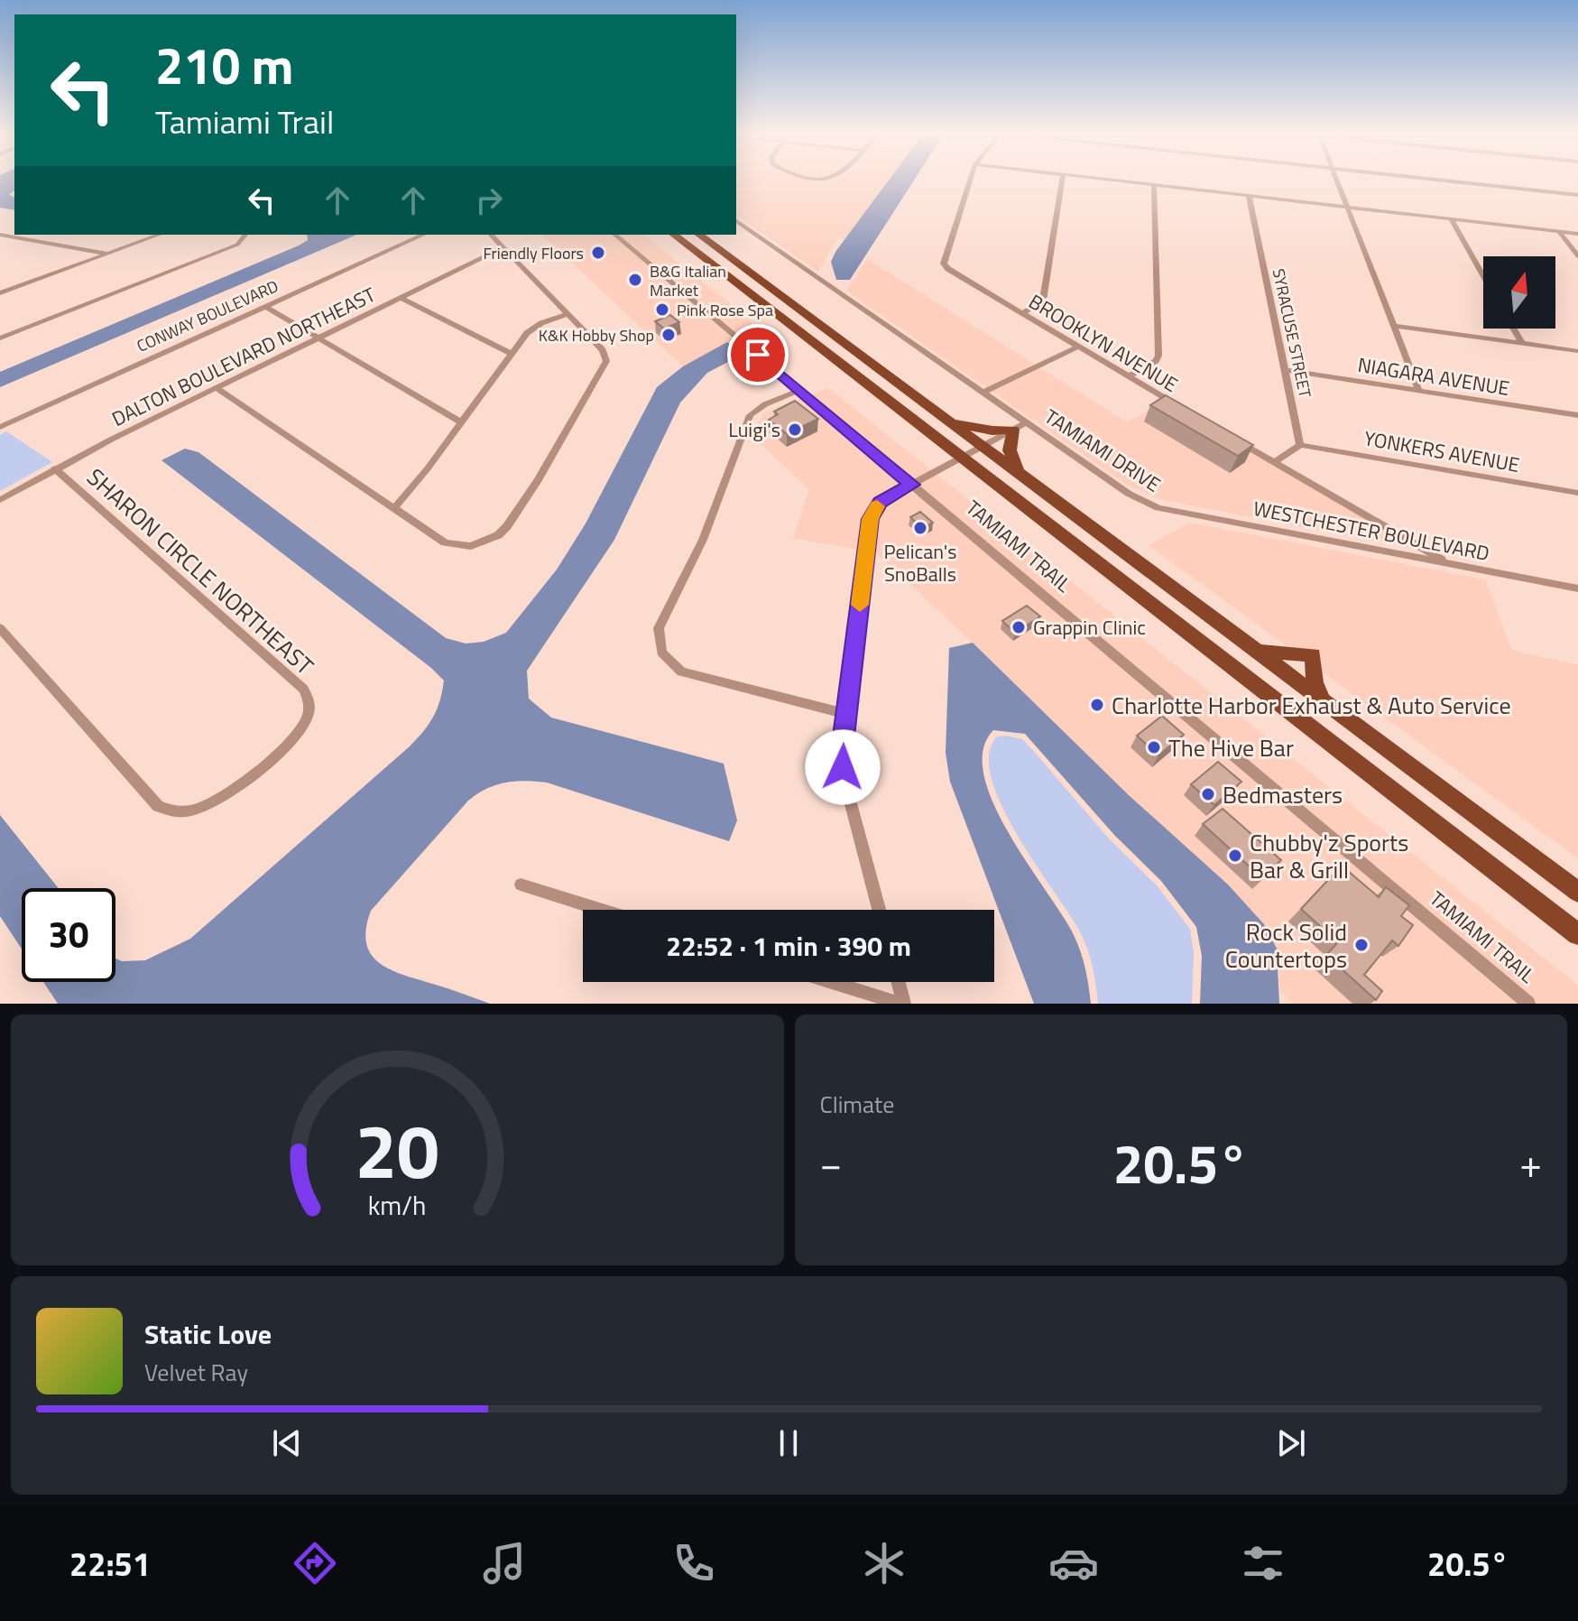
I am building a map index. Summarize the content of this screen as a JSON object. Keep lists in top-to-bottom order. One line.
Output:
{"streets":{"main road":["TAMIAMI TRAIL"],"street":["CONWAY BOULEVARD","SYRACUSE STREET","BROOKLYN AVENUE","DALTON BOULEVARD NORTHEAST","NIAGARA AVENUE","TAMIAMI DRIVE","YONKERS AVENUE","WESTCHESTER BOULEVARD","SHARON CIRCLE NORTHEAST"]},"crossings":[["SYRACUSE STREET","NIAGARA AVENUE"],["SYRACUSE STREET","YONKERS AVENUE"],["DALTON BOULEVARD NORTHEAST","SHARON CIRCLE NORTHEAST"],["TAMIAMI DRIVE","WESTCHESTER BOULEVARD"]],"places":["Friendly Floors","B&G Italian Market","Pink Rose Spa","K&K Hobby Shop","Luigi's","Pelican's SnoBalls","Grappin Clinic","Charlotte Harbor Exhaust & Auto Service","The Hive Bar","Bedmasters","Chubby'z Sports Bar & Grill","Rock Solid Countertops"],"north":"top","page":{"turn":["210 m","Tamiami Trail"],"limit":"30","trip":"22:52 · 1 min · 390 m","tile":"Climate","heat":["−","20.5°","+"],"song":["Static Love","Velvet Ray"],"tabs":["22:51","20.5°"],"gauge":["20","km/h"]}}
